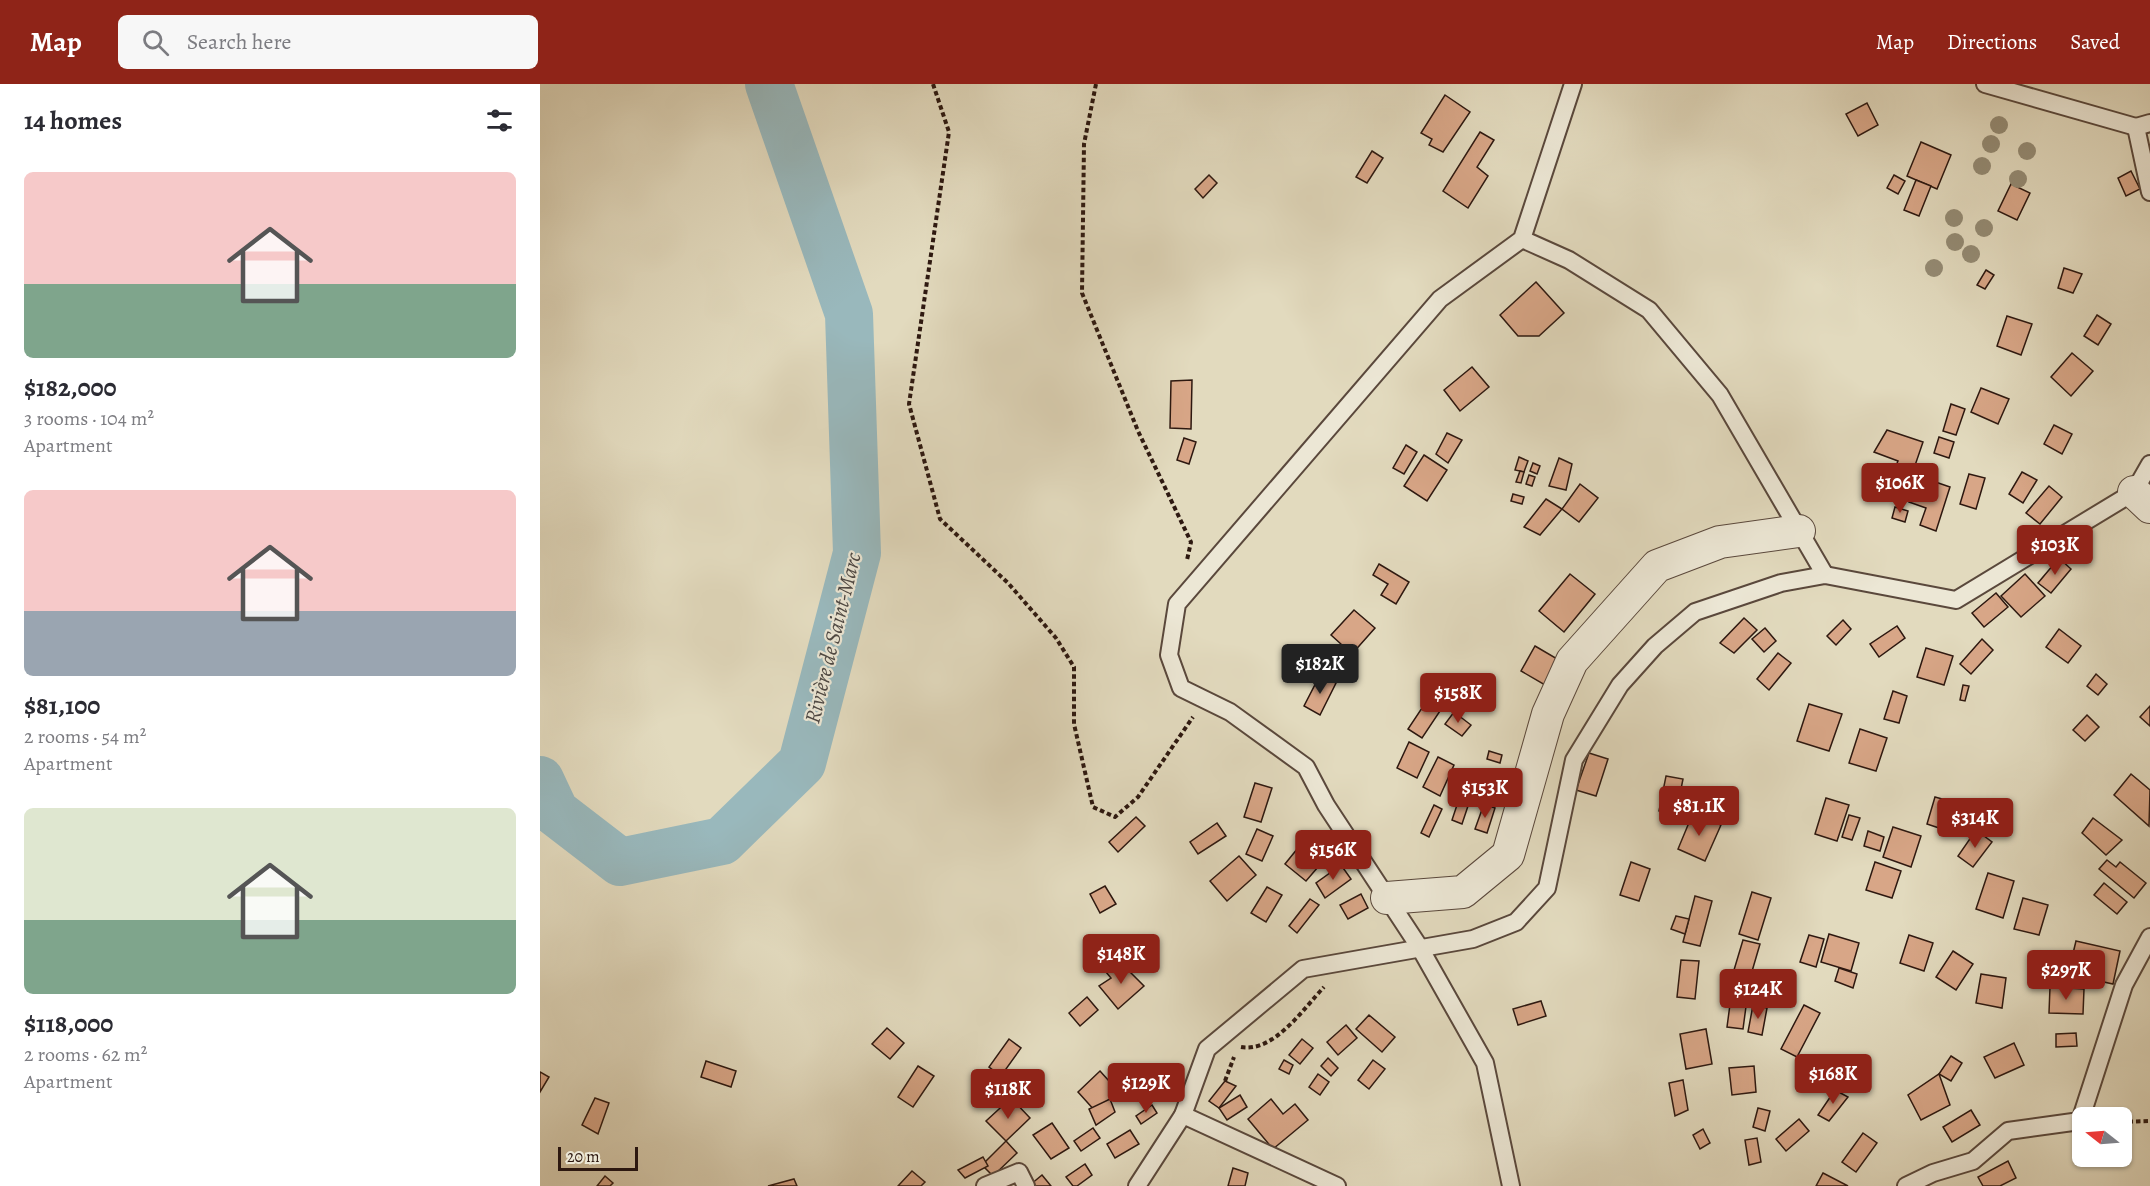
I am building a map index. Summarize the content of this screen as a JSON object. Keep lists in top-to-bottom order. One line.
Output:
{"water":["Rivière de Saint-Marc"],"scale_bar":"20 m","north":"left","page":{"header":"Map","search":"Search here","nav":["Map","Directions","Saved"],"heading":"14 homes","list":[{"name":"$182,000","note":"3 rooms · 104 m² · Apartment"},{"name":"$81,100","note":"2 rooms · 54 m² · Apartment"},{"name":"$118,000","note":"2 rooms · 62 m² · Apartment"}],"price":["$106K","$103K","$182K","$158K","$153K","$81.1K","$314K","$156K","$148K","$297K","$124K","$168K","$129K","$118K"],"scale":"20 m"}}
